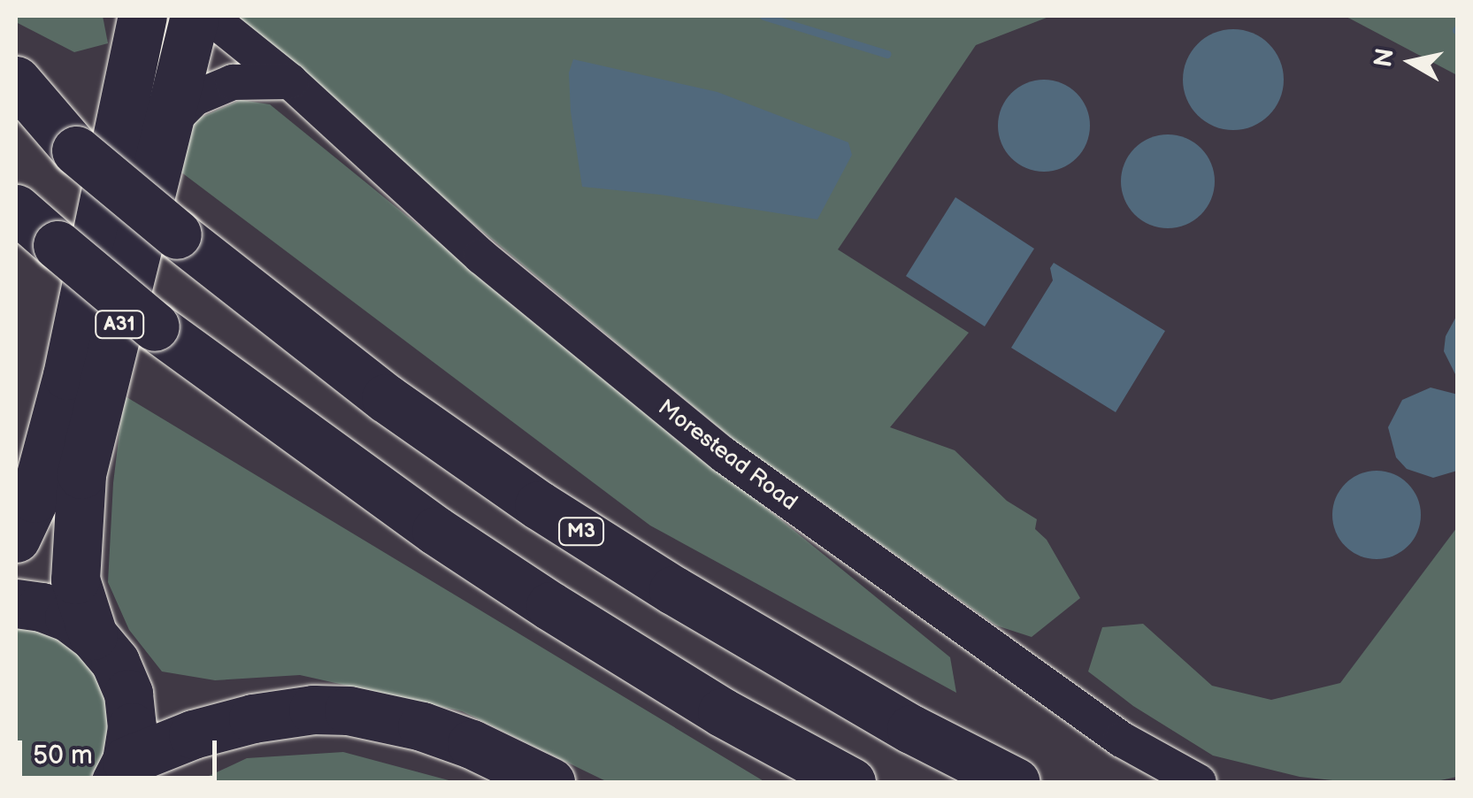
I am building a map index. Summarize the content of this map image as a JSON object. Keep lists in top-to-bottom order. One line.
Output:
{"streets":{"highway":["A31","M3"],"street":["Morestead Road"]},"scale_bar":"50 m","north":"left"}
